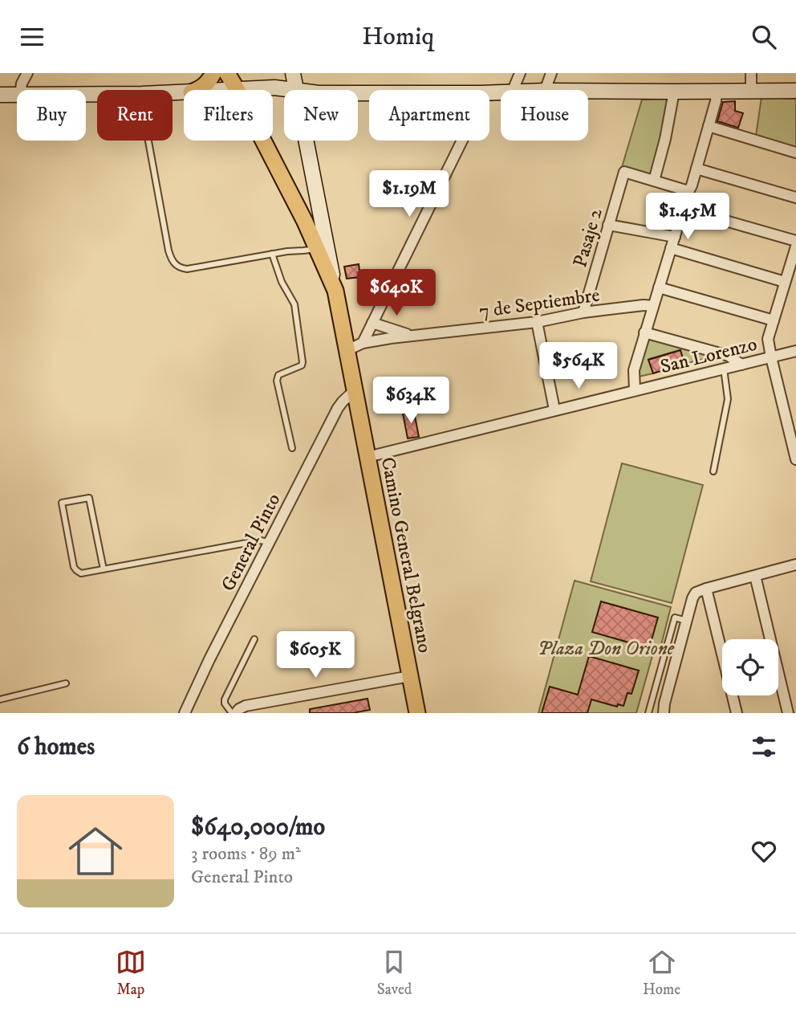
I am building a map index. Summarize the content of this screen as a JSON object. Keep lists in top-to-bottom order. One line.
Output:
{"streets":{"main road":["Camino General Belgrano"],"street":["Pasaje 2","7 de Septiembre","San Lorenzo","General Pinto"]},"crossings":[["Pasaje 2","7 de Septiembre"],["San Lorenzo","Camino General Belgrano"],["General Pinto","Camino General Belgrano"]],"parks":["Plaza Don Orione"],"page":{"header":"Homiq","chip":["Buy","Rent","Filters","New","Apartment","House"],"price":["$1.19M","$1.45M","$640K","$564K","$634K","$605K"],"heading":"6 homes","list":[{"name":"$640,000/mo","note":"3 rooms · 89 m² · General Pinto"}],"tabs":["Map","Saved","Home"]}}
